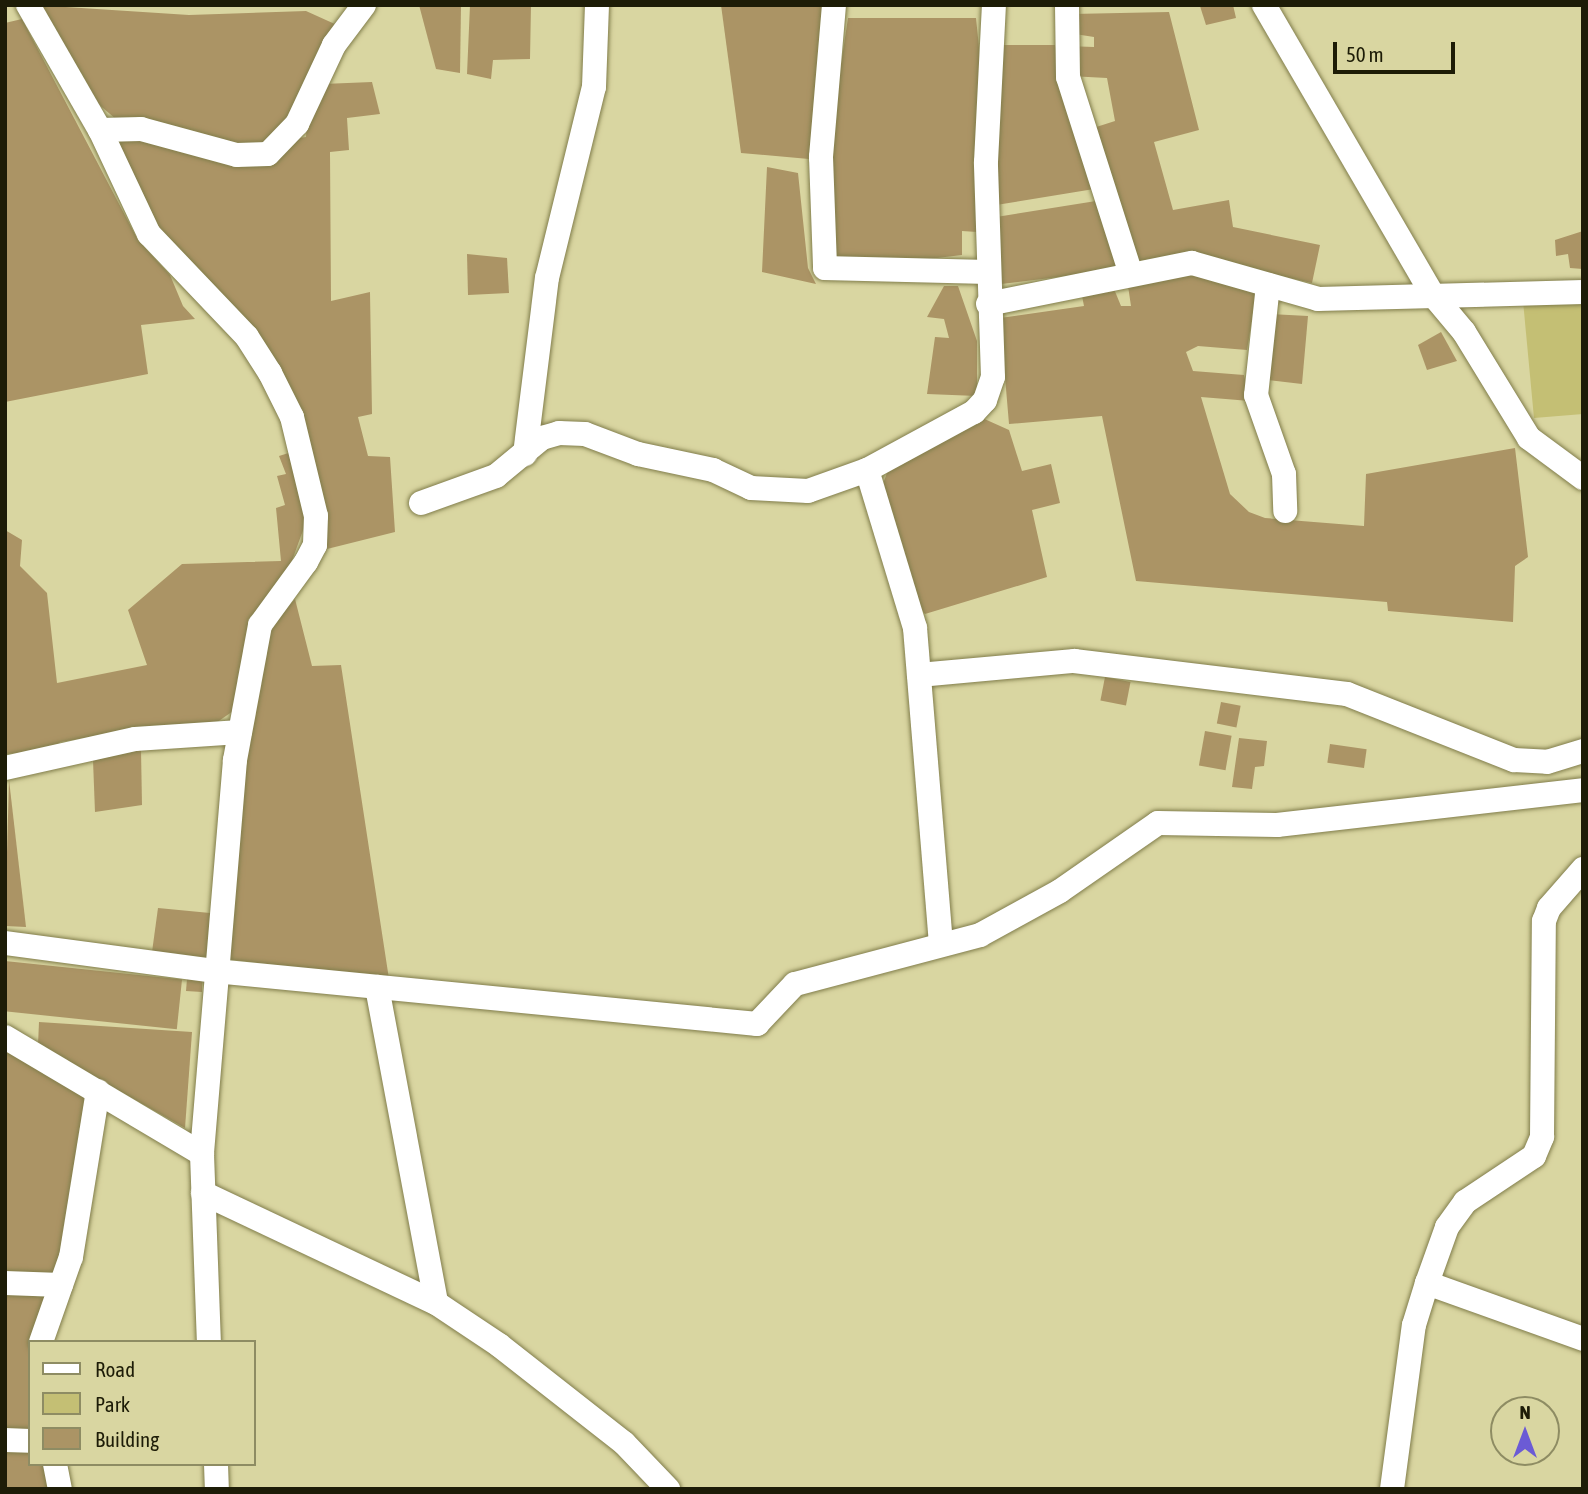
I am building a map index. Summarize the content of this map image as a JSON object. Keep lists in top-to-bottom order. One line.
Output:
{"legend":["Road","Park","Building"],"scale_bar":"50 m","north":"top"}
